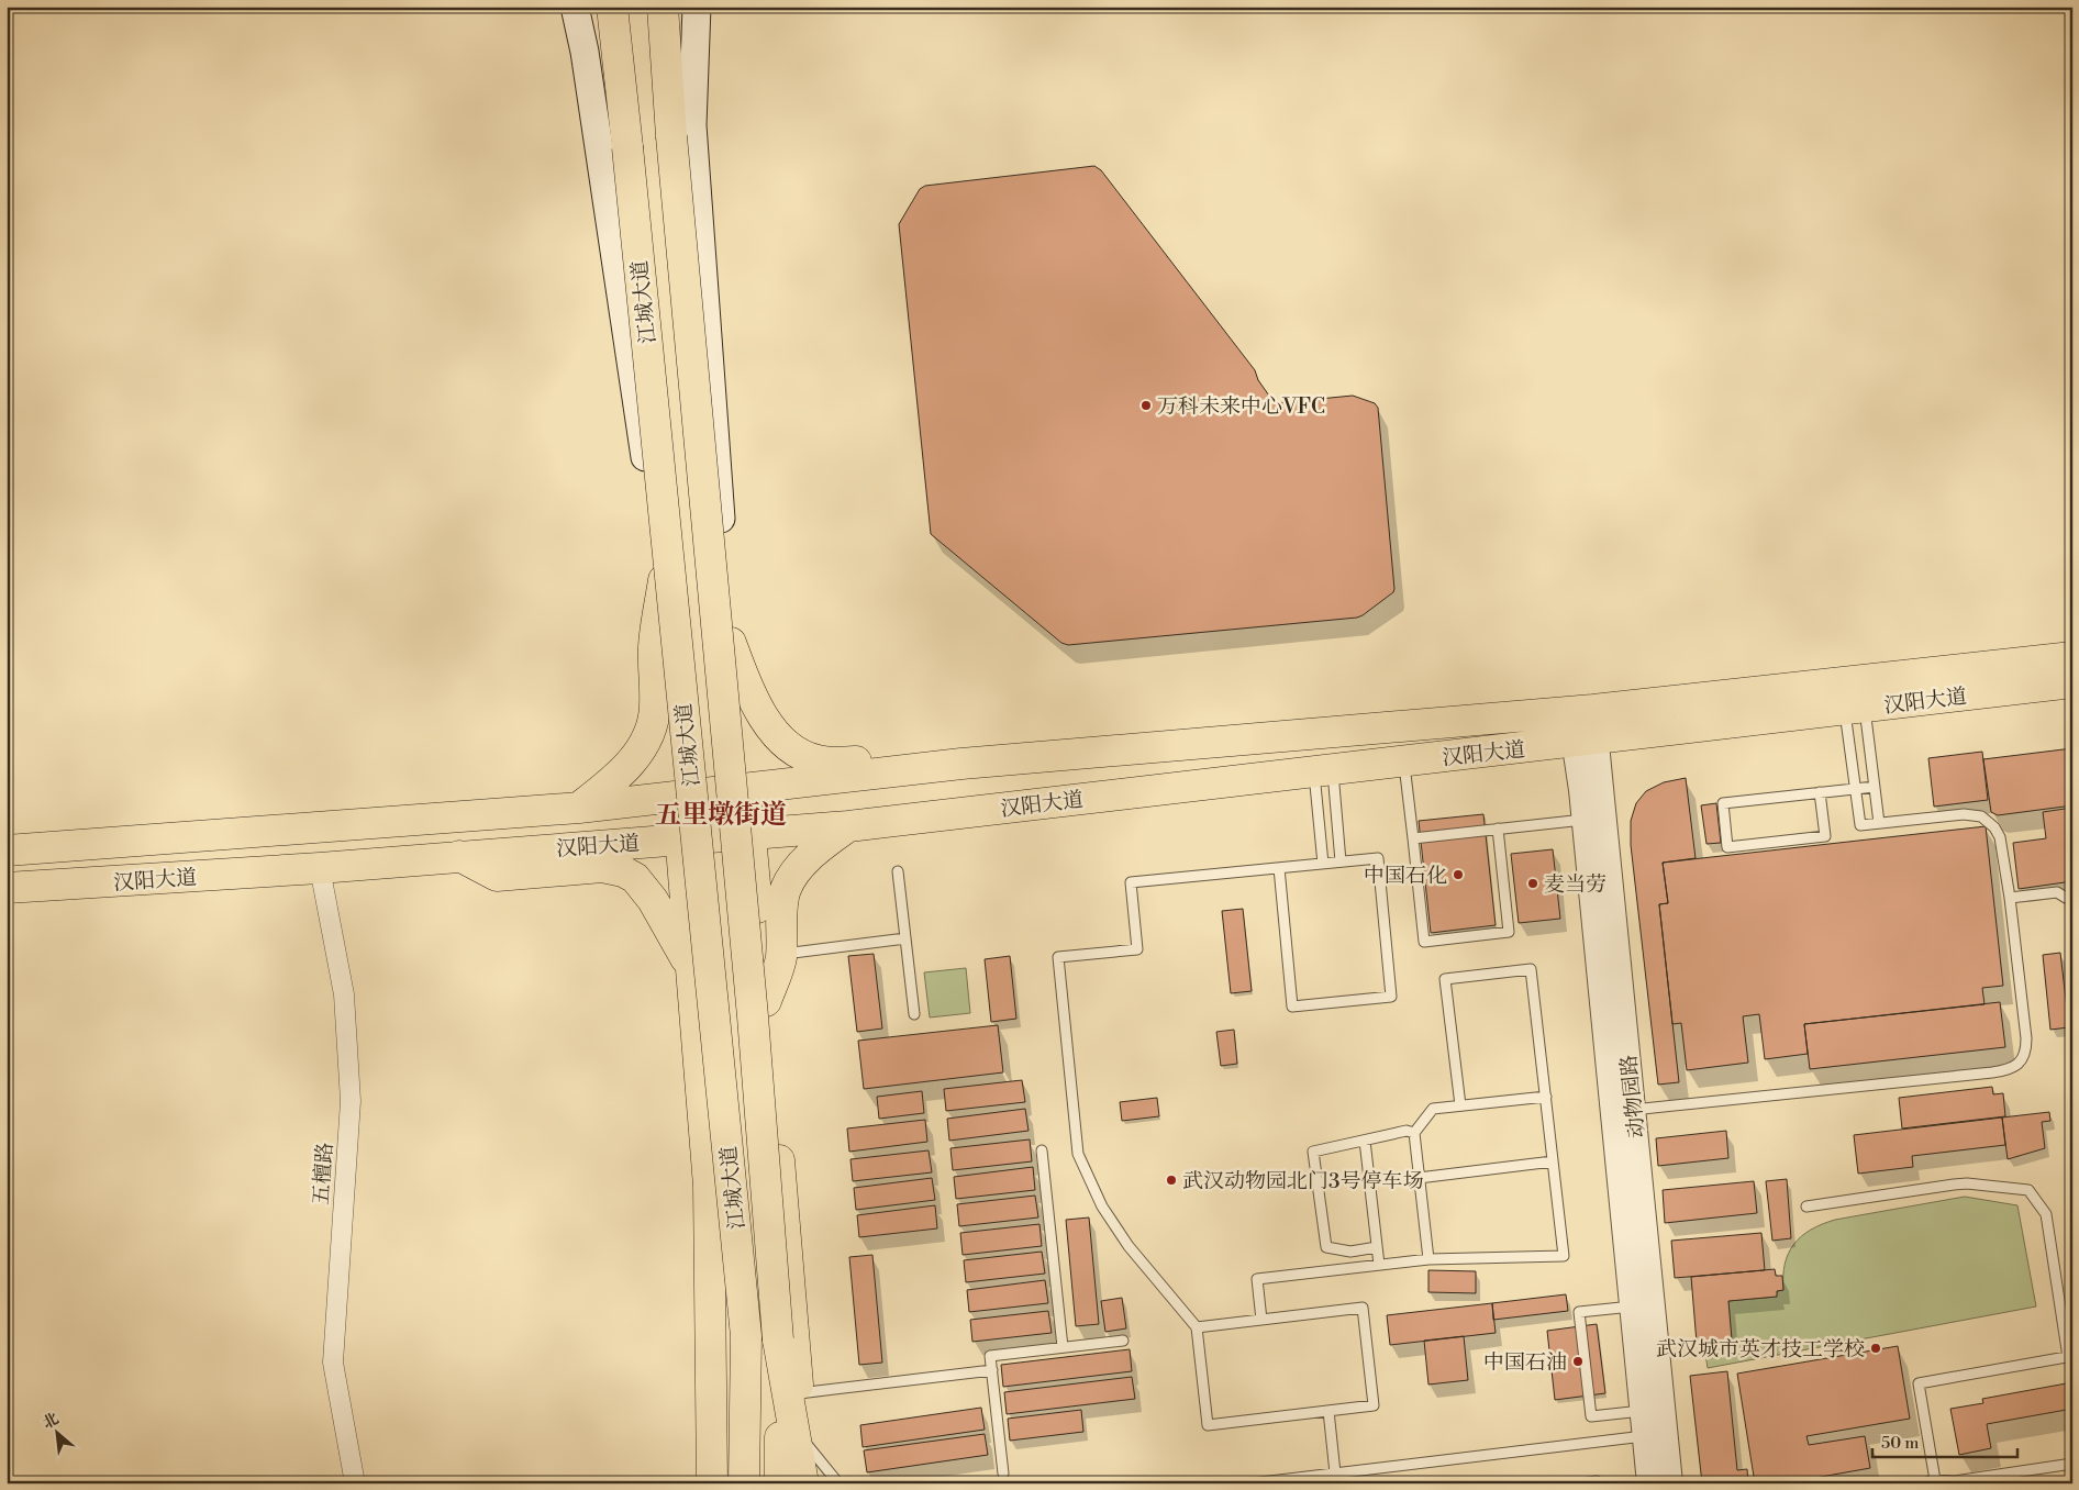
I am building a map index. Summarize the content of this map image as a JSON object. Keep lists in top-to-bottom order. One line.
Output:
{"streets":{"main road":["江城大道","汉阳大道"],"street":["动物园路","五檀路"]},"crossings":[["江城大道","汉阳大道"],["汉阳大道","动物园路"],["汉阳大道","五檀路"]],"districts":["五里墩街道"],"places":["万科未来中心VFC","中国石化","麦当劳","武汉动物园北门3号停车场","武汉城市英才技工学校","中国石油"],"scale_bar":"50 m","north":"top left"}
